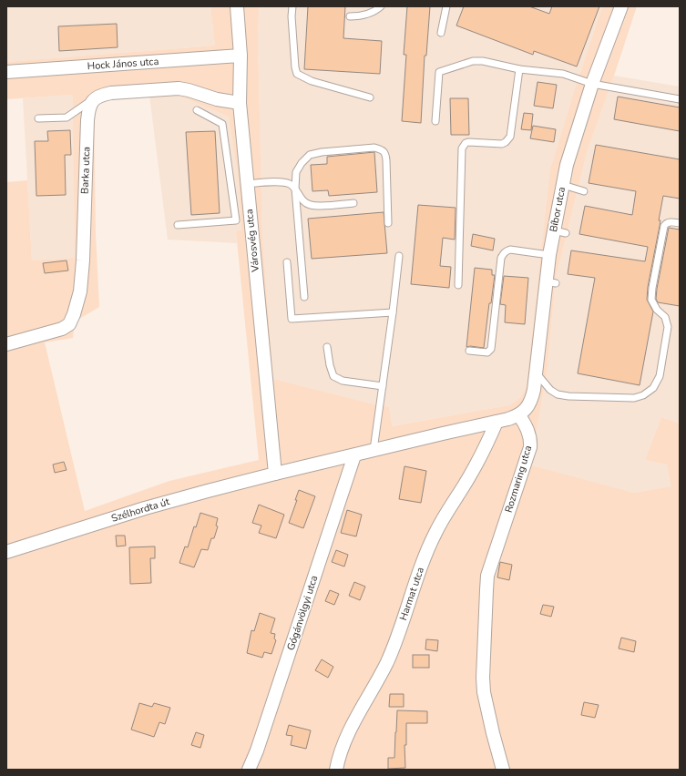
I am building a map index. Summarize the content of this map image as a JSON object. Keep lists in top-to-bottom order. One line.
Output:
{"streets":{"street":["Hock János utca","Barka utca","Bíbor utca","Városvég utca","Rozmaring utca","Szélhordta út","Harmat utca","Gógánvölgyi utca"]},"crossings":[["Hock János utca","Városvég utca"],["Bíbor utca","Rozmaring utca"],["Városvég utca","Szélhordta út"]]}
